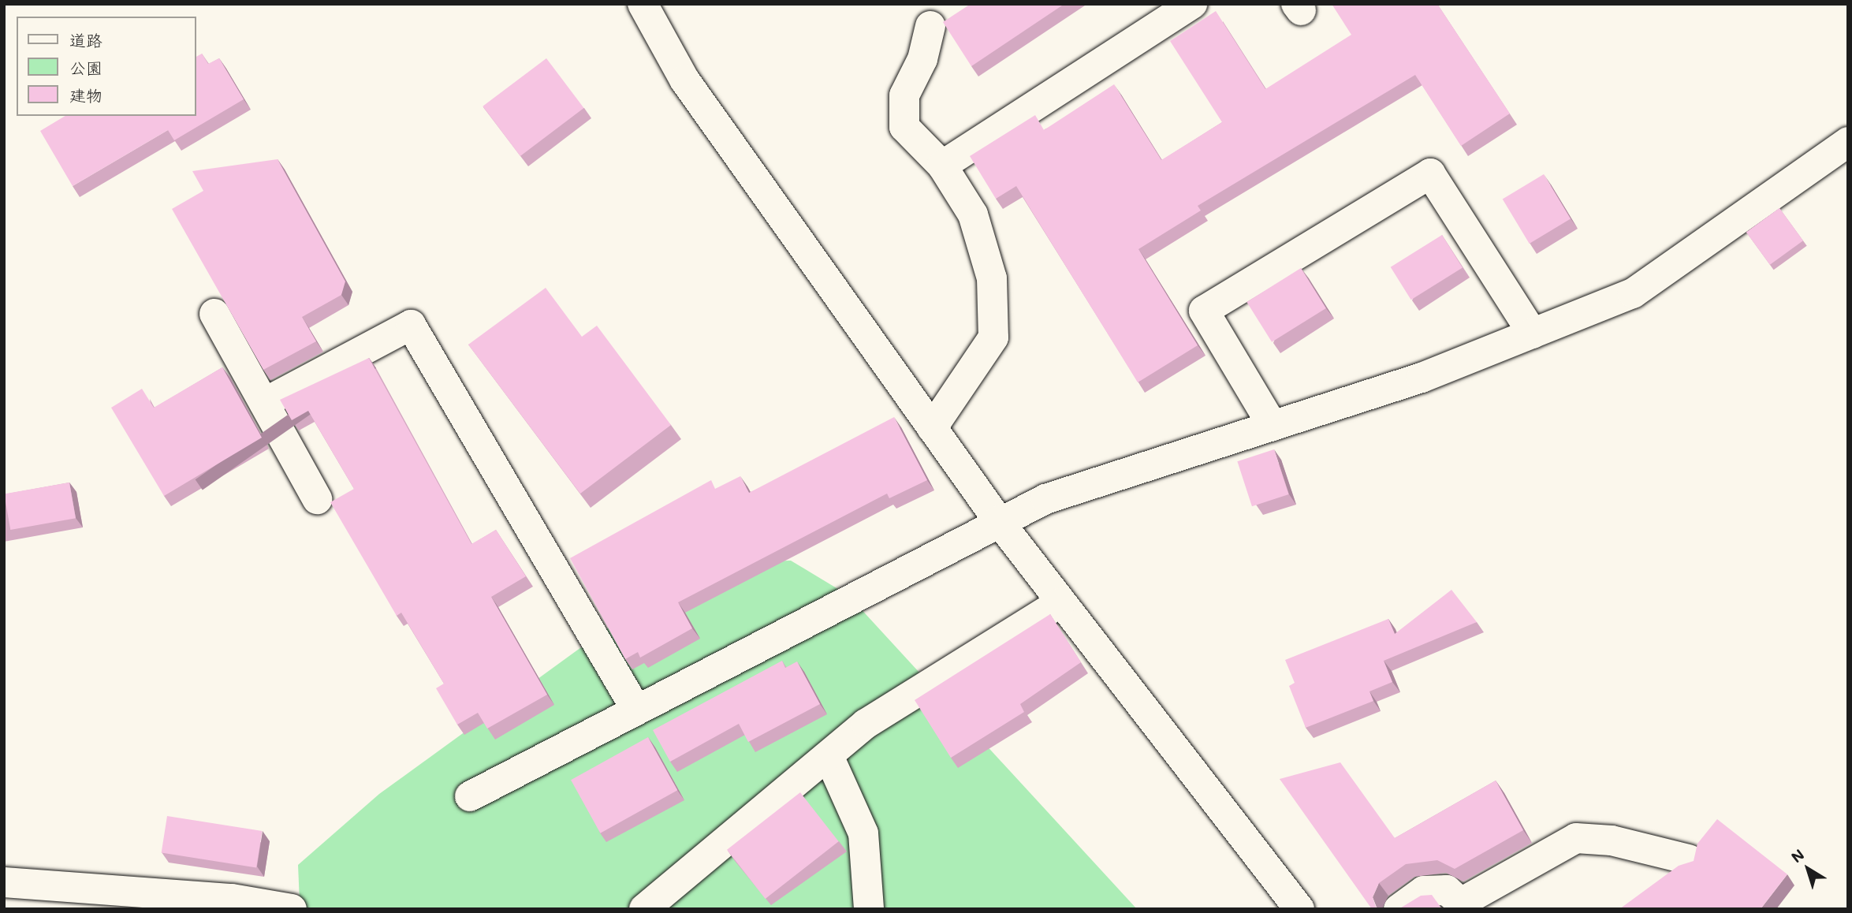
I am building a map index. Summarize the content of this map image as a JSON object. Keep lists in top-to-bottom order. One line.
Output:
{"legend":["道路","公園","建物"],"north":"top left"}
